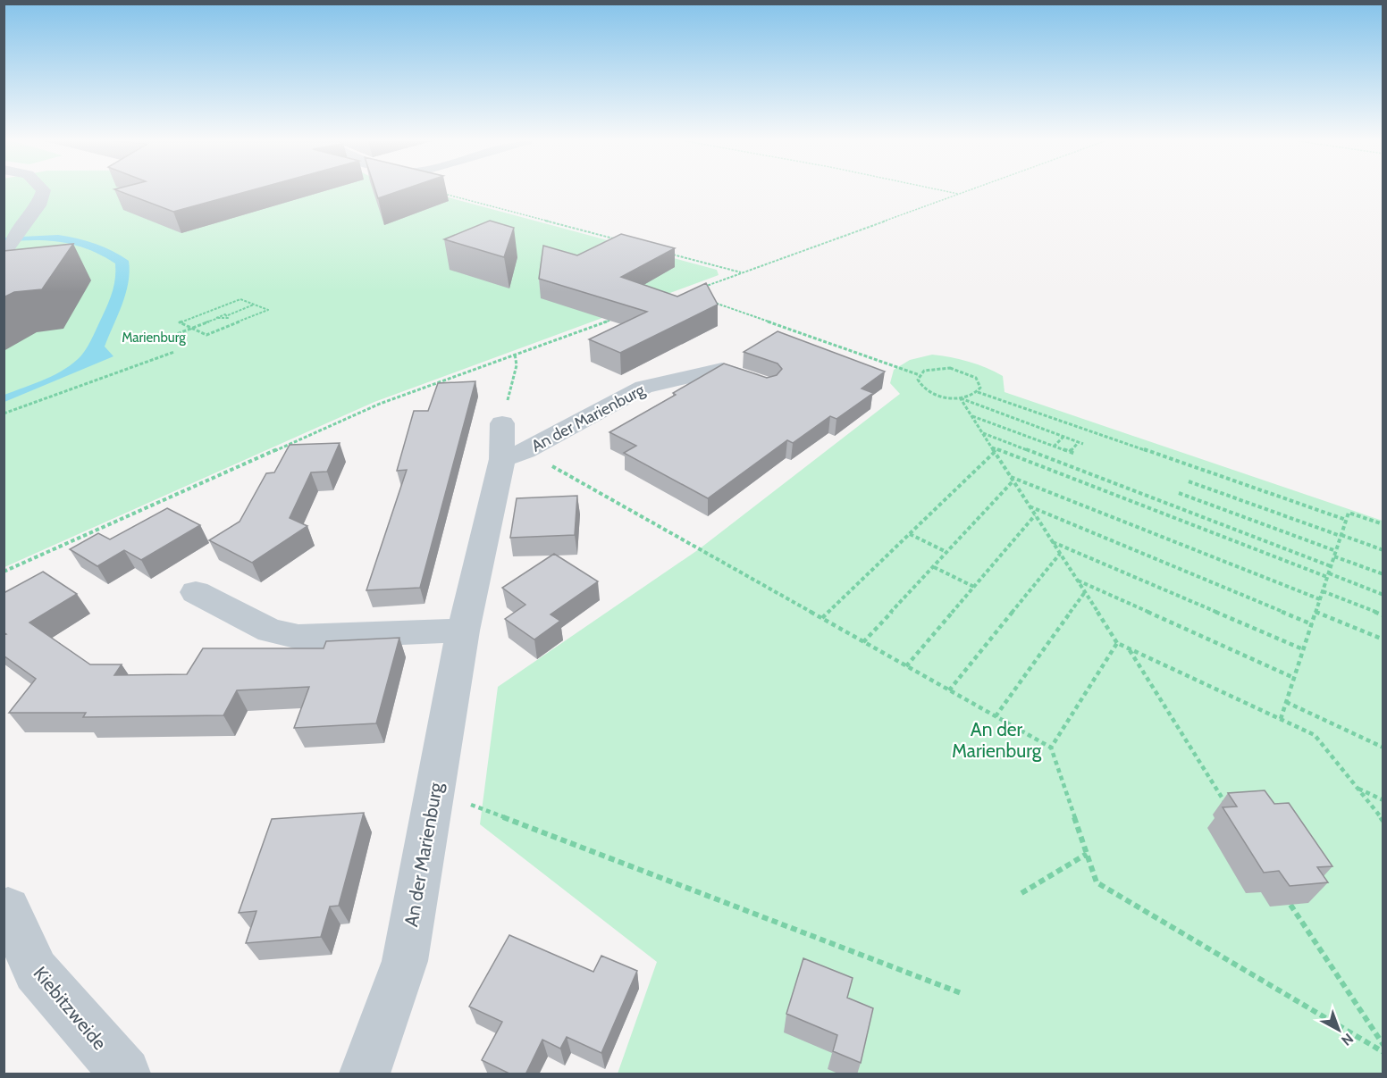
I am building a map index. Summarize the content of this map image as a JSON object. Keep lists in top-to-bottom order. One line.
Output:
{"streets":{"street":["An der Marienburg","Kiebitzweide"]},"parks":["Marienburg","An der Marienburg"],"north":"bottom right"}
